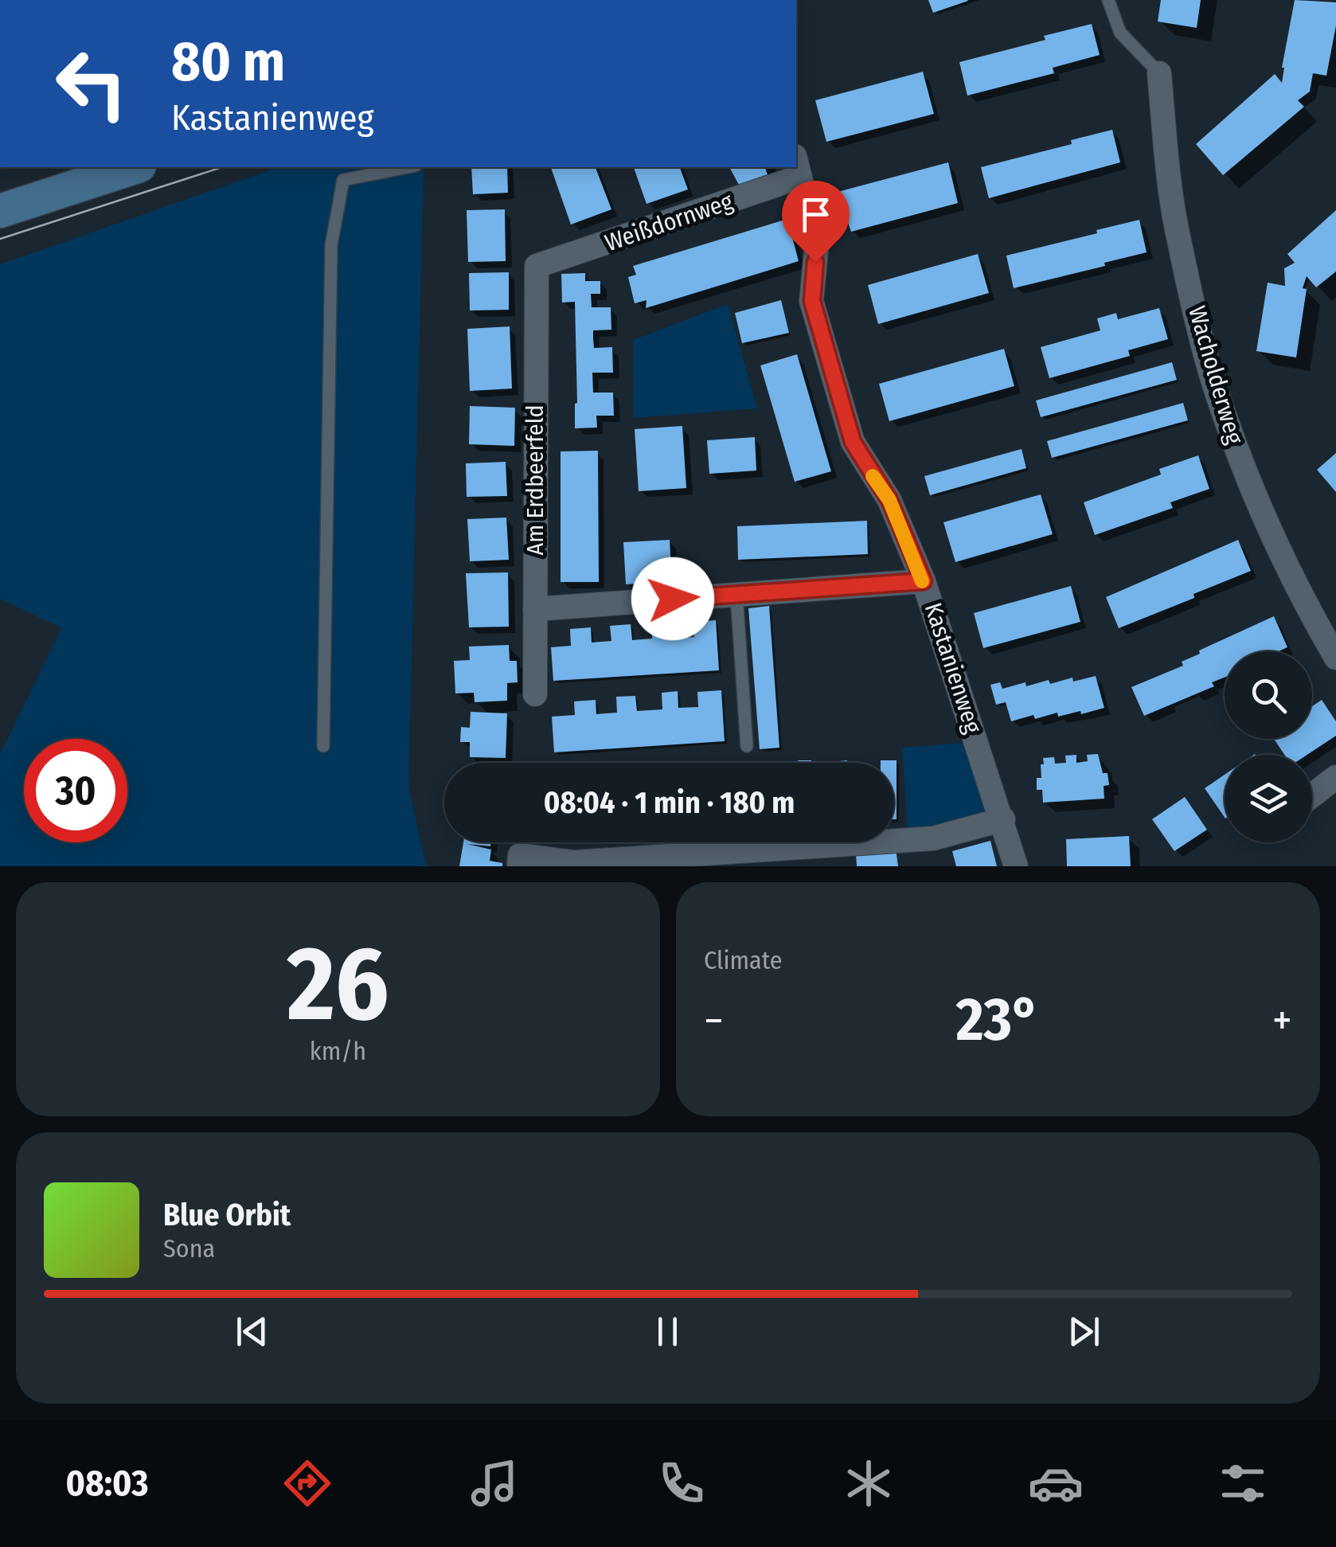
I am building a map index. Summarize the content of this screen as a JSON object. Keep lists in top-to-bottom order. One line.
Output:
{"streets":{"street":["Weißdornweg","Wacholderweg","Am Erdbeerfeld","Kastanienweg"]},"crossings":[["Weißdornweg","Am Erdbeerfeld"]],"page":{"turn":["80 m","Kastanienweg"],"limit":"30","trip":"08:04 · 1 min · 180 m","tile":[["26","km/h"],"Climate"],"heat":["−","23°","+"],"song":["Blue Orbit","Sona"],"tabs":"08:03"}}
